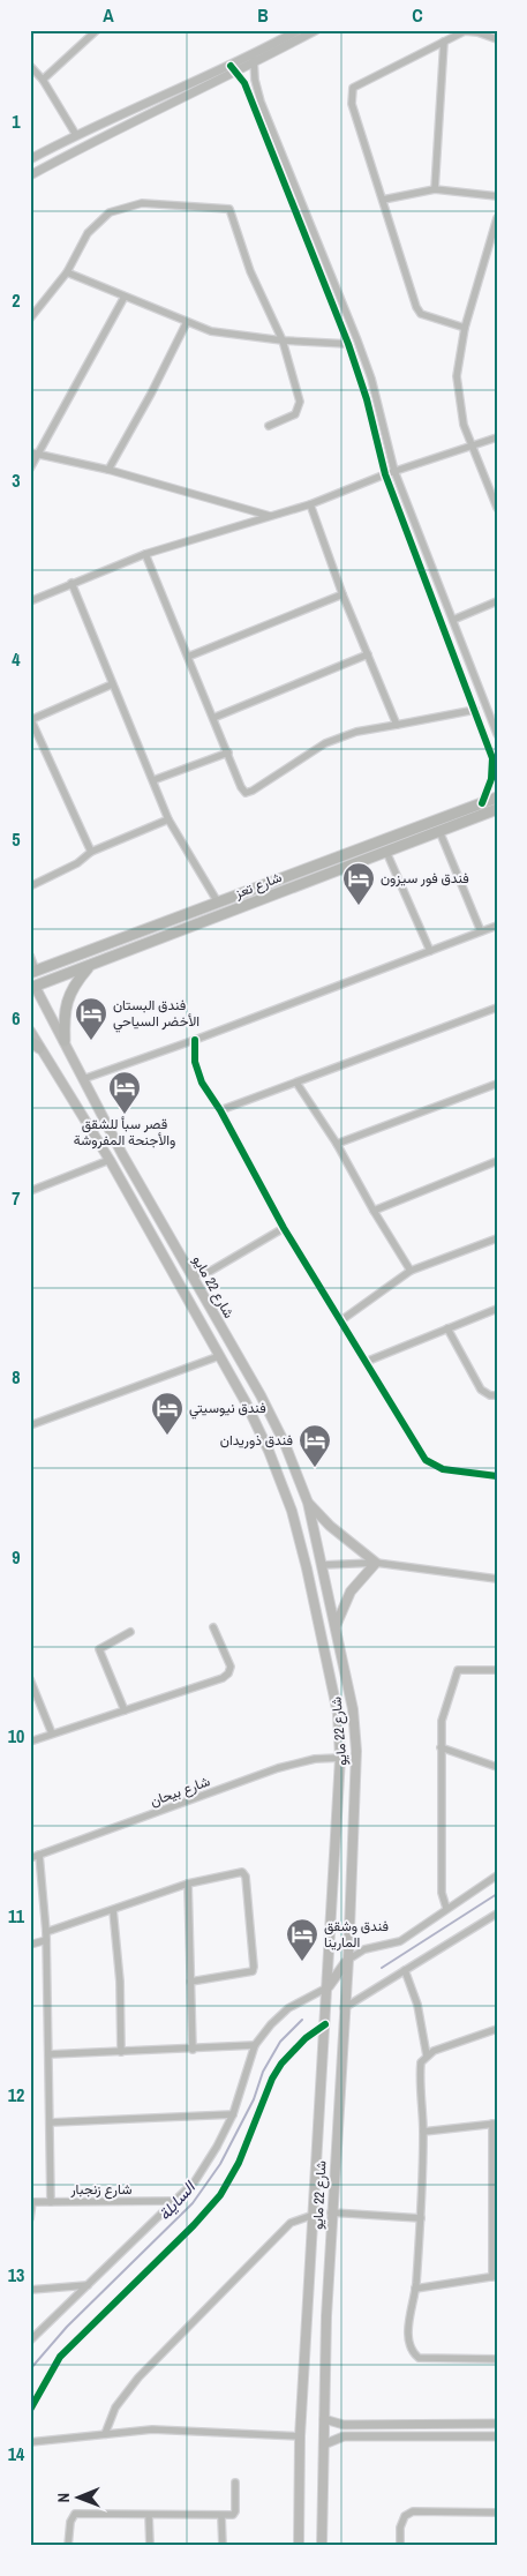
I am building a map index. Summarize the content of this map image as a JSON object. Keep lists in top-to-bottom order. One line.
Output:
{"streets":{"highway":["شارع تعز"],"main road":["شارع 22 مايو"],"street":["شارع بيحان","شارع زنجبار"]},"crossings":[["شارع تعز","شارع 22 مايو"],["شارع 22 مايو","شارع بيحان"]],"water":["السايلة"],"places":{"hotel":["فندق فور سيزون","فندق البستان الأخضر السياحي","قصر سبأ للشقق والأجنحة المفروشة","فندق نيوسيتي","فندق ذوريدان","فندق وشقق المارينا"]},"north":"left","grid":{"columns":["A","B","C"],"rows":["1","2","3","4","5","6","7","8","9","10","11","12","13","14"]}}
